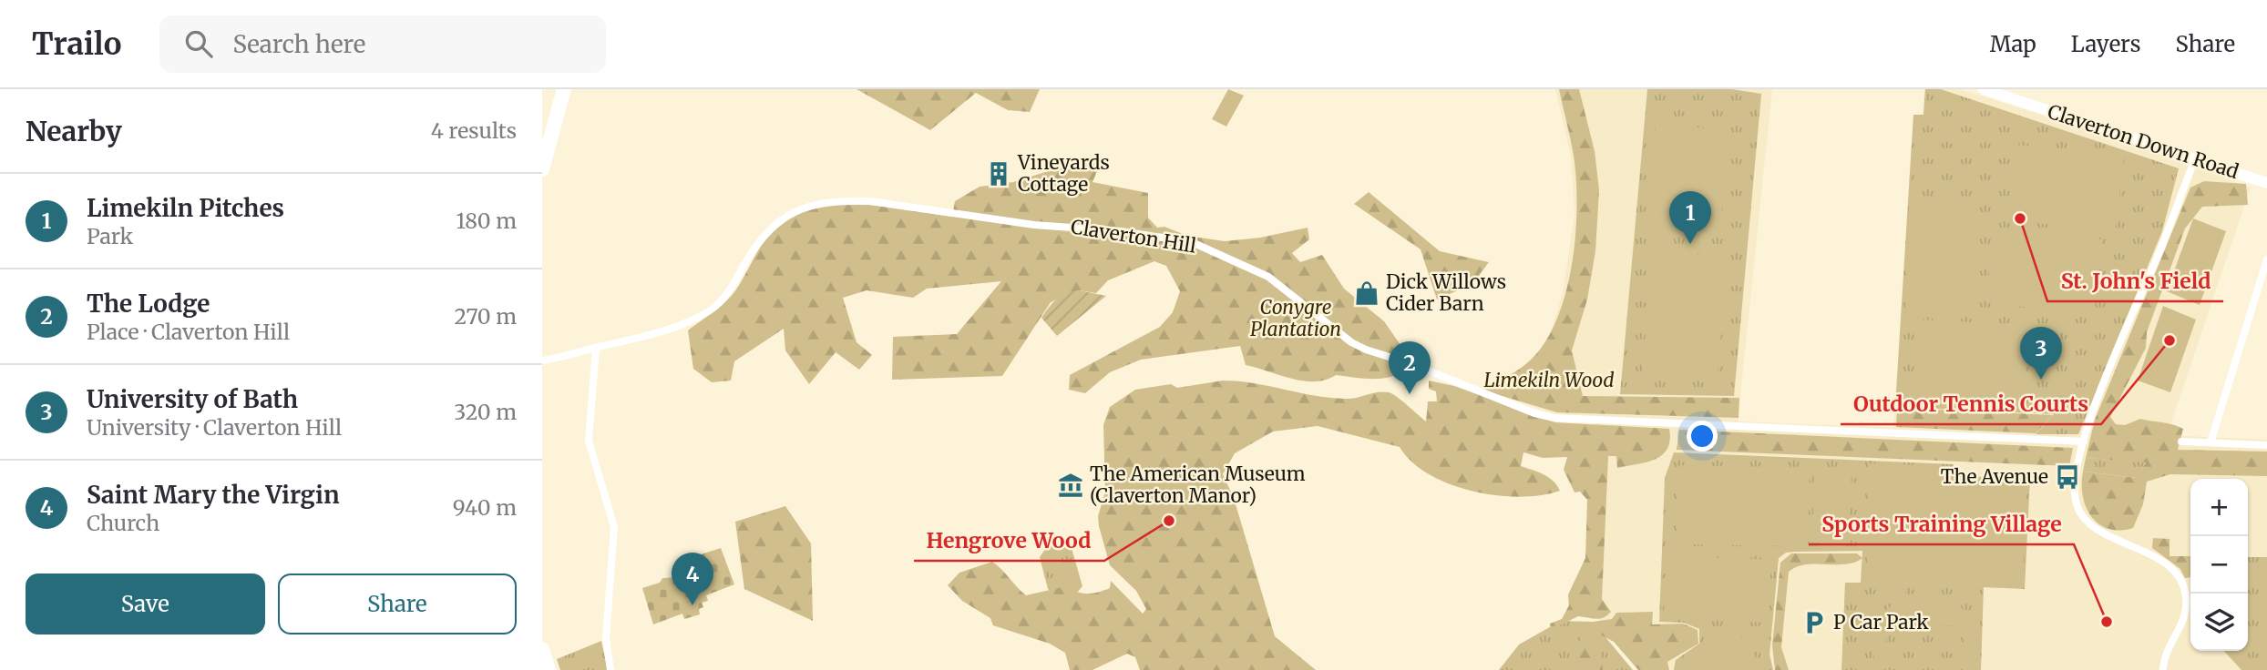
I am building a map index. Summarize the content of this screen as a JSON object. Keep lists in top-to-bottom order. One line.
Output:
{"streets":{"street":["Claverton Down Road","Claverton Hill"]},"parks":["Conygre Plantation","Limekiln Wood"],"places":{"building":["Vineyards Cottage"],"other":["St. John's Field","Outdoor Tennis Courts","Hengrove Wood","Sports Training Village"],"shop":["Dick Willows Cider Barn"],"bus stop":["The Avenue"],"museum":["The American Museum (Claverton Manor)"],"parking":["P Car Park"]},"page":{"header":"Trailo","search":"Search here","nav":["Map","Layers","Share"],"heading":["Nearby","4 results"],"list":[{"mark":"1","name":"Limekiln Pitches","note":"Park","value":"180 m"},{"mark":"2","name":"The Lodge","note":"Place · Claverton Hill","value":"270 m"},{"mark":"3","name":"University of Bath","note":"University · Claverton Hill","value":"320 m"},{"mark":"4","name":"Saint Mary the Virgin","note":"Church","value":"940 m"}],"pins":["1","3","2","4"],"map_buttons":["+","−"],"buttons":["Save","Share"]}}
